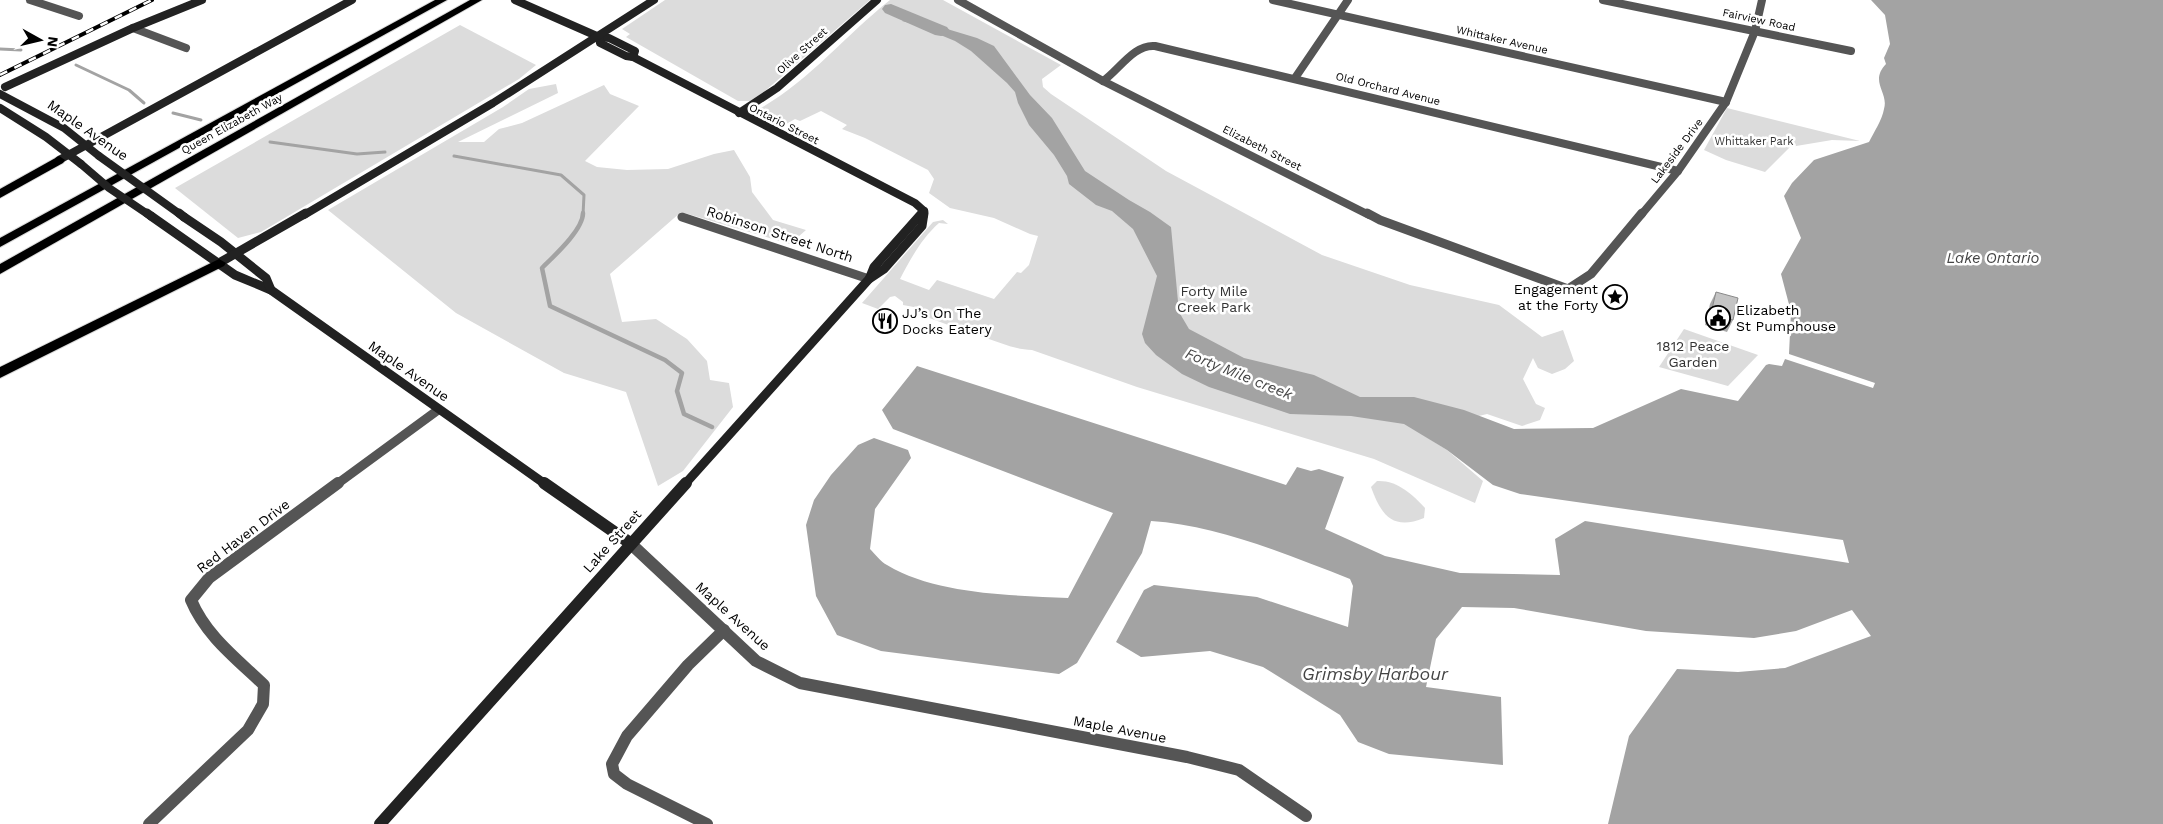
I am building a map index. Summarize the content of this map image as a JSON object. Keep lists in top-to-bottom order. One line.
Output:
{"streets":{"highway":["Queen Elizabeth Way"],"street":["Fairview Road","Whittaker Avenue","Olive Street","Old Orchard Avenue","Ontario Street","Maple Avenue","Elizabeth Street","Lakeside Drive","Robinson Street North","Red Haven Drive","Lake Street"]},"crossings":[["Fairview Road","Lakeside Drive"],["Whittaker Avenue","Lakeside Drive"],["Olive Street","Ontario Street"],["Old Orchard Avenue","Elizabeth Street"],["Old Orchard Avenue","Lakeside Drive"],["Ontario Street","Lake Street"],["Maple Avenue","Red Haven Drive"],["Maple Avenue","Lake Street"],["Elizabeth Street","Lakeside Drive"],["Robinson Street North","Lake Street"]],"water":["Lake Ontario","Forty Mile creek","Grimsby Harbour"],"parks":["Whittaker Park","Forty Mile Creek Park","1812 Peace Garden"],"places":{"place":["Engagement at the Forty"],"public building":["Elizabeth St Pumphouse"],"restaurant":["JJ’s On The Docks Eatery"]},"north":"right"}
